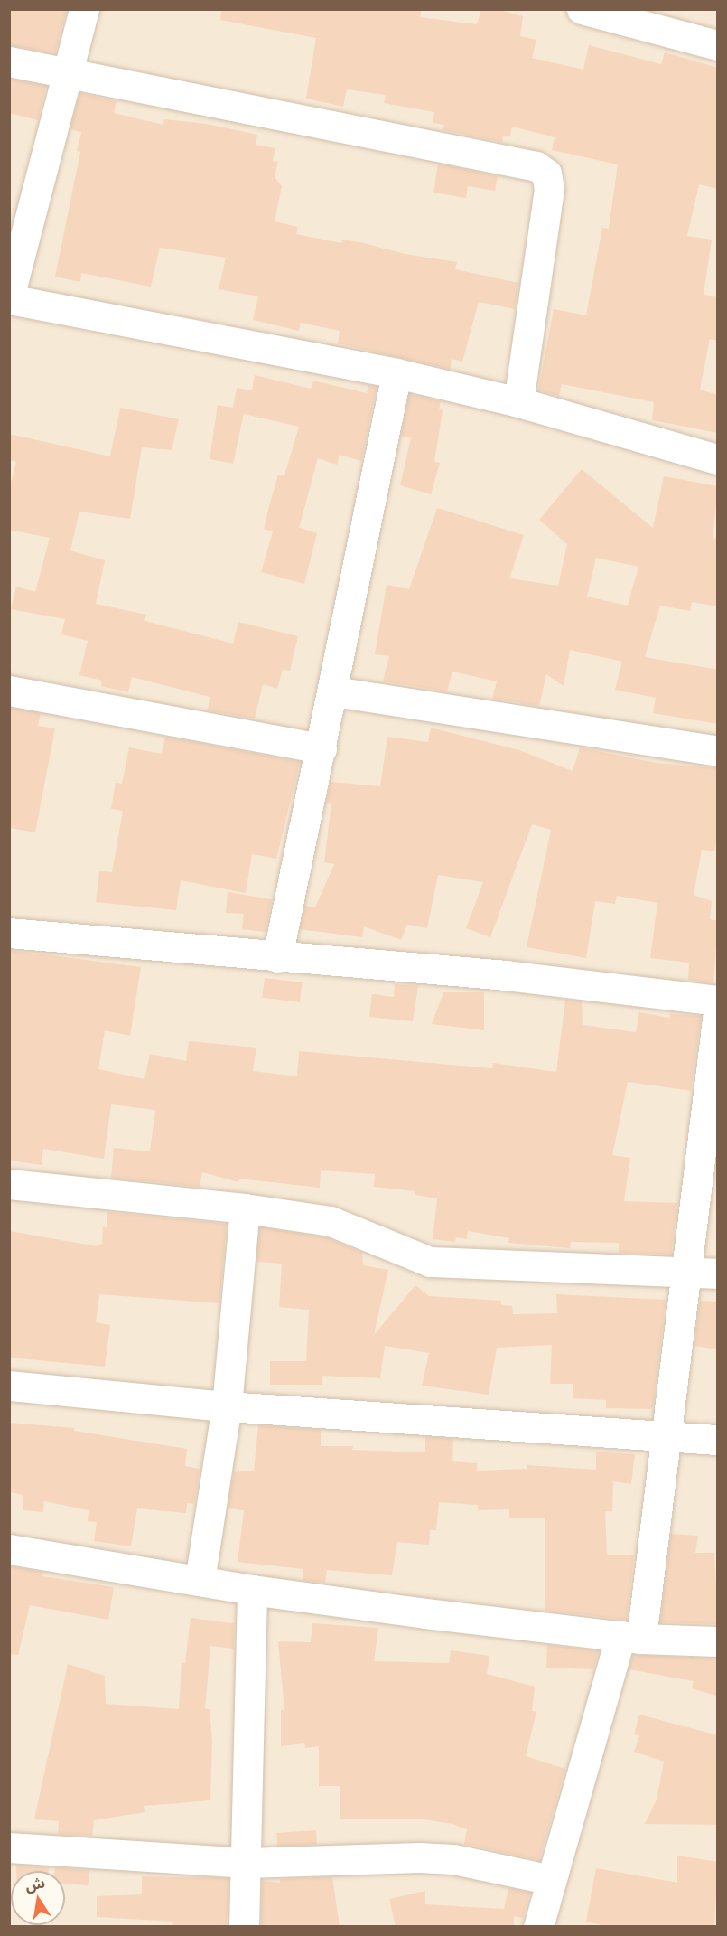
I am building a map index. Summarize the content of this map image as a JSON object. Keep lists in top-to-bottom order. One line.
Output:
{"north":"top"}
